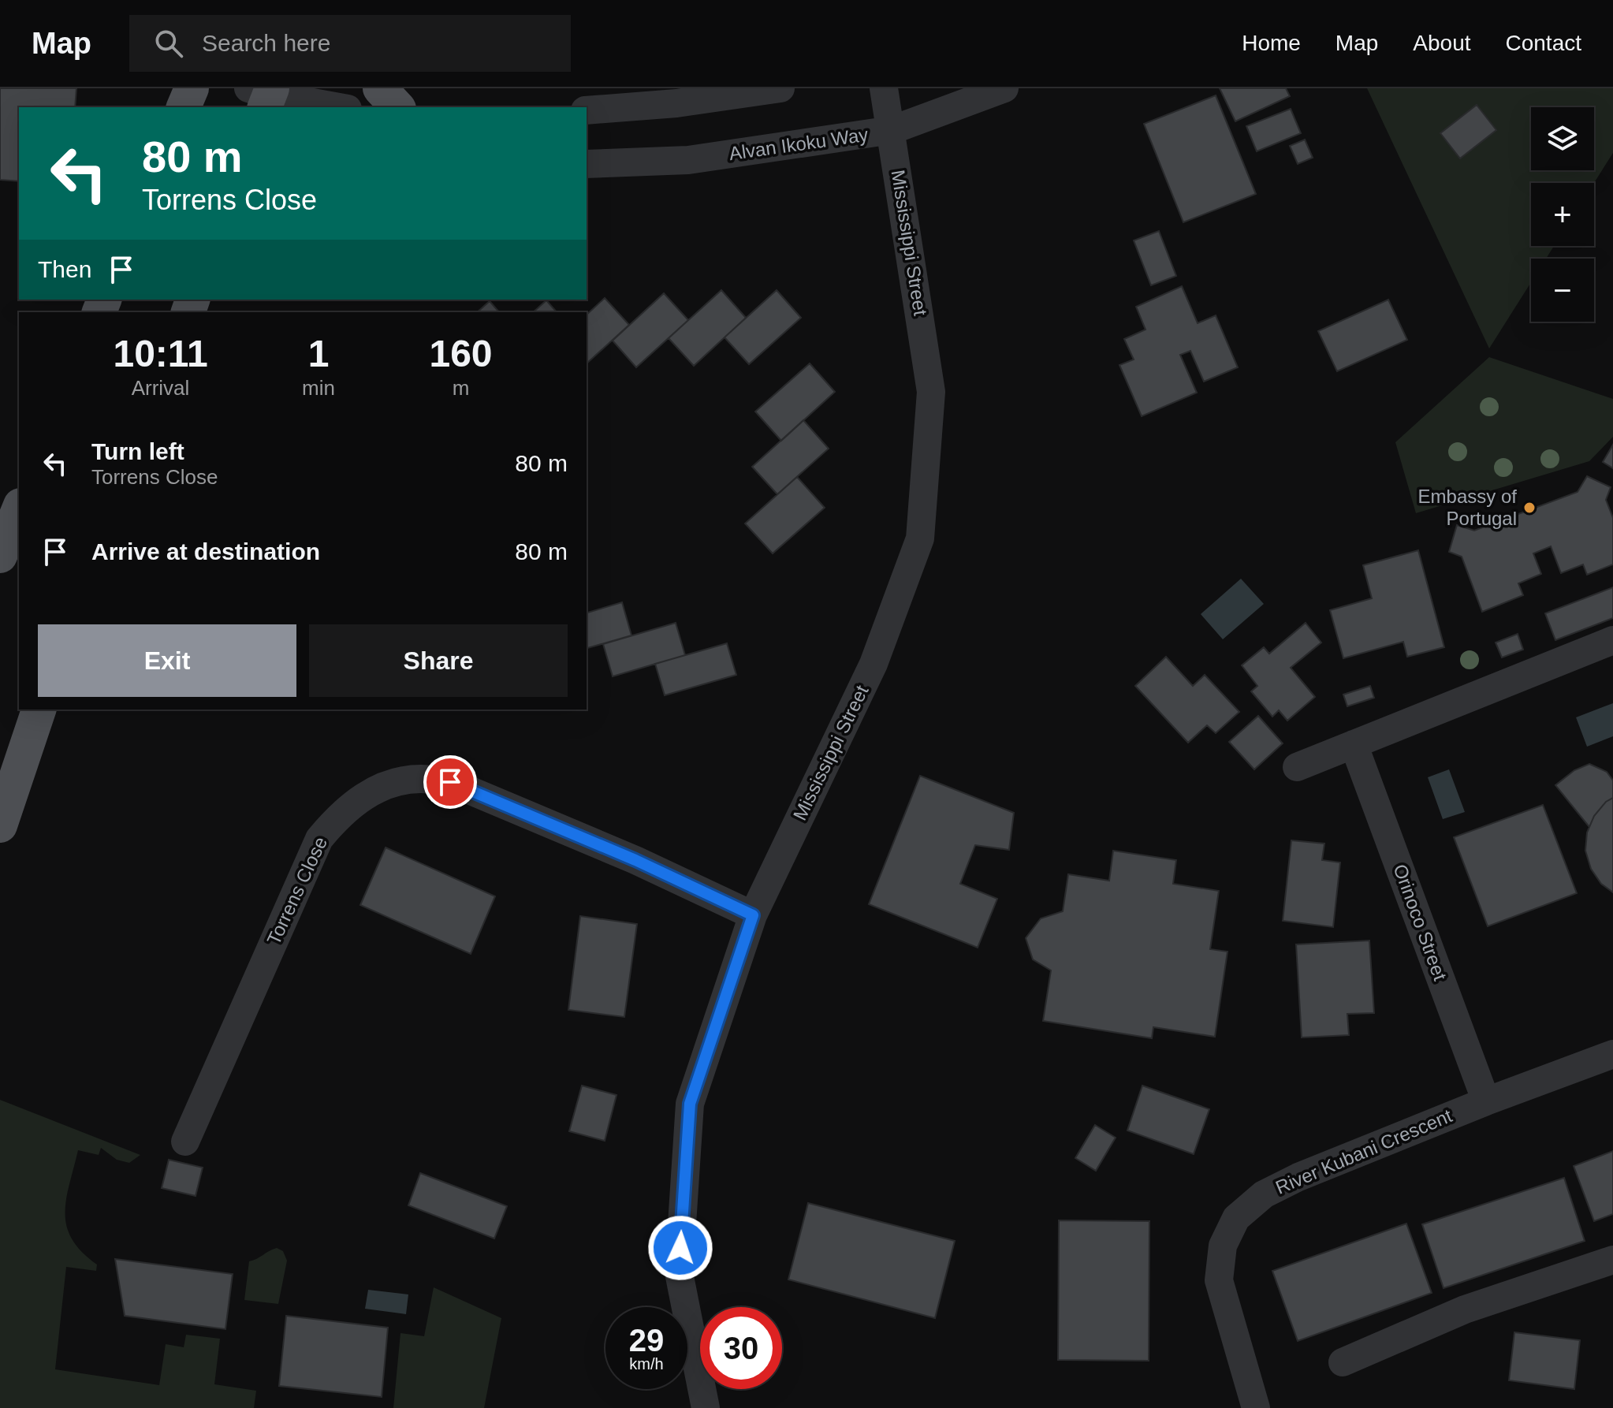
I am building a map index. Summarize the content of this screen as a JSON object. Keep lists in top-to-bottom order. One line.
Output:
{"streets":{"street":["Alvan Ikoku Way","Mississippi Street","Torrens Close","Orinoco Street","River Kubani Crescent"]},"crossings":[["Alvan Ikoku Way","Mississippi Street"],["Mississippi Street","Torrens Close"],["Orinoco Street","River Kubani Crescent"]],"places":["Embassy of Portugal"],"page":{"header":"Map","search":"Search here","nav":["Home","Map","About","Contact"],"map_buttons":["+","−"],"turn":["80 m","Torrens Close"],"then":"Then","eta":["10:11","Arrival","1","min","160","m"],"list":[{"name":"Turn left","note":"Torrens Close","value":"80 m"},{"name":"Arrive at destination","value":"80 m"}],"buttons":["Exit","Share"],"speed":"29 km/h","limit":"30"}}
